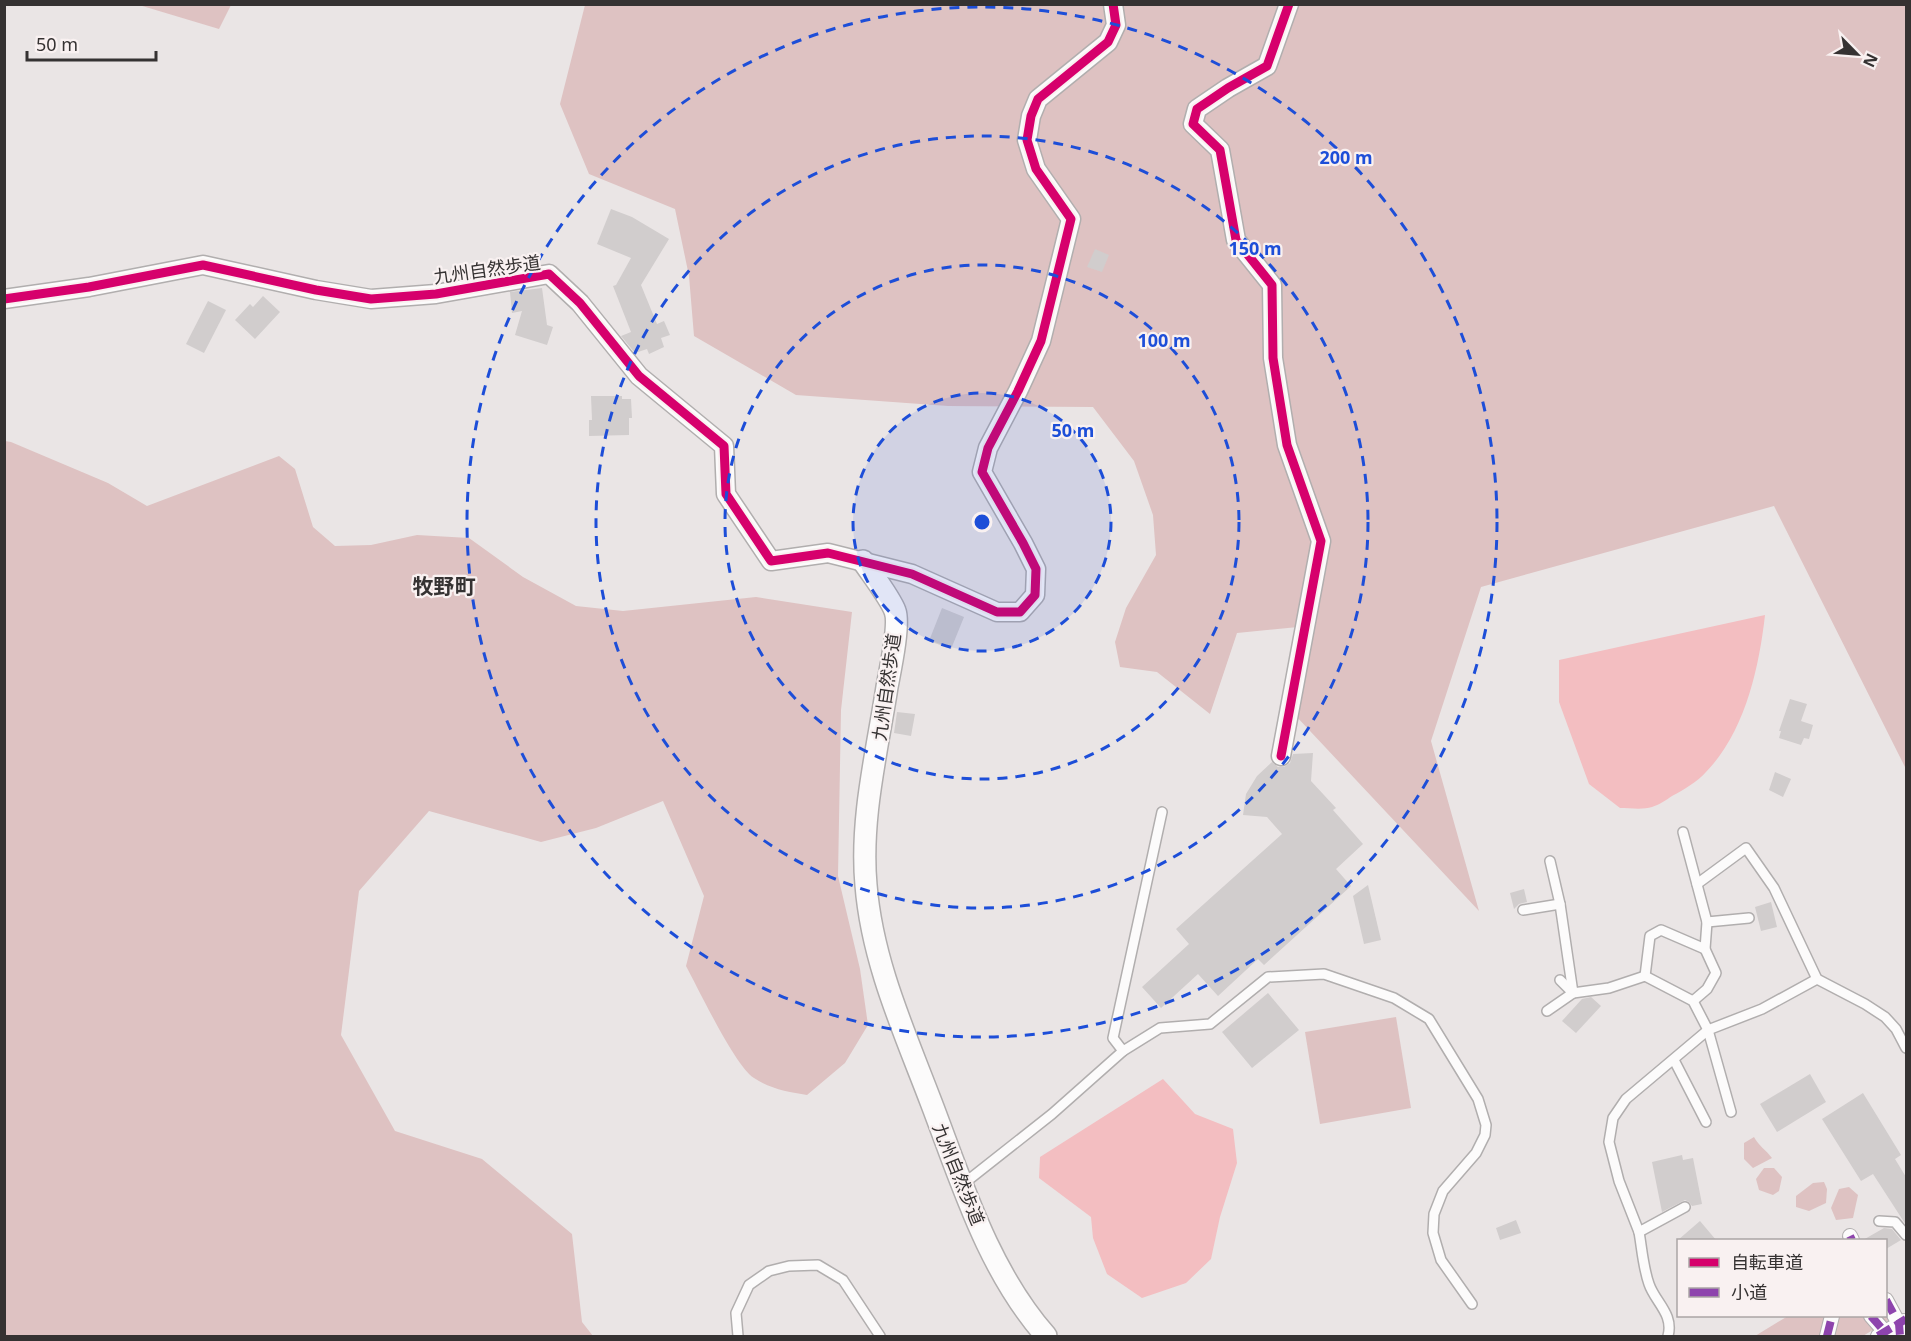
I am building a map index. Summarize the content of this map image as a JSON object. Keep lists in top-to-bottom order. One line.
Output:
{"streets":{"street":["九州自然歩道"]},"districts":["牧野町"],"legend":["自転車道","小道"],"scale_bar":"50 m","north":"bottom right","rings":["200 m","150 m","100 m","50 m"]}
